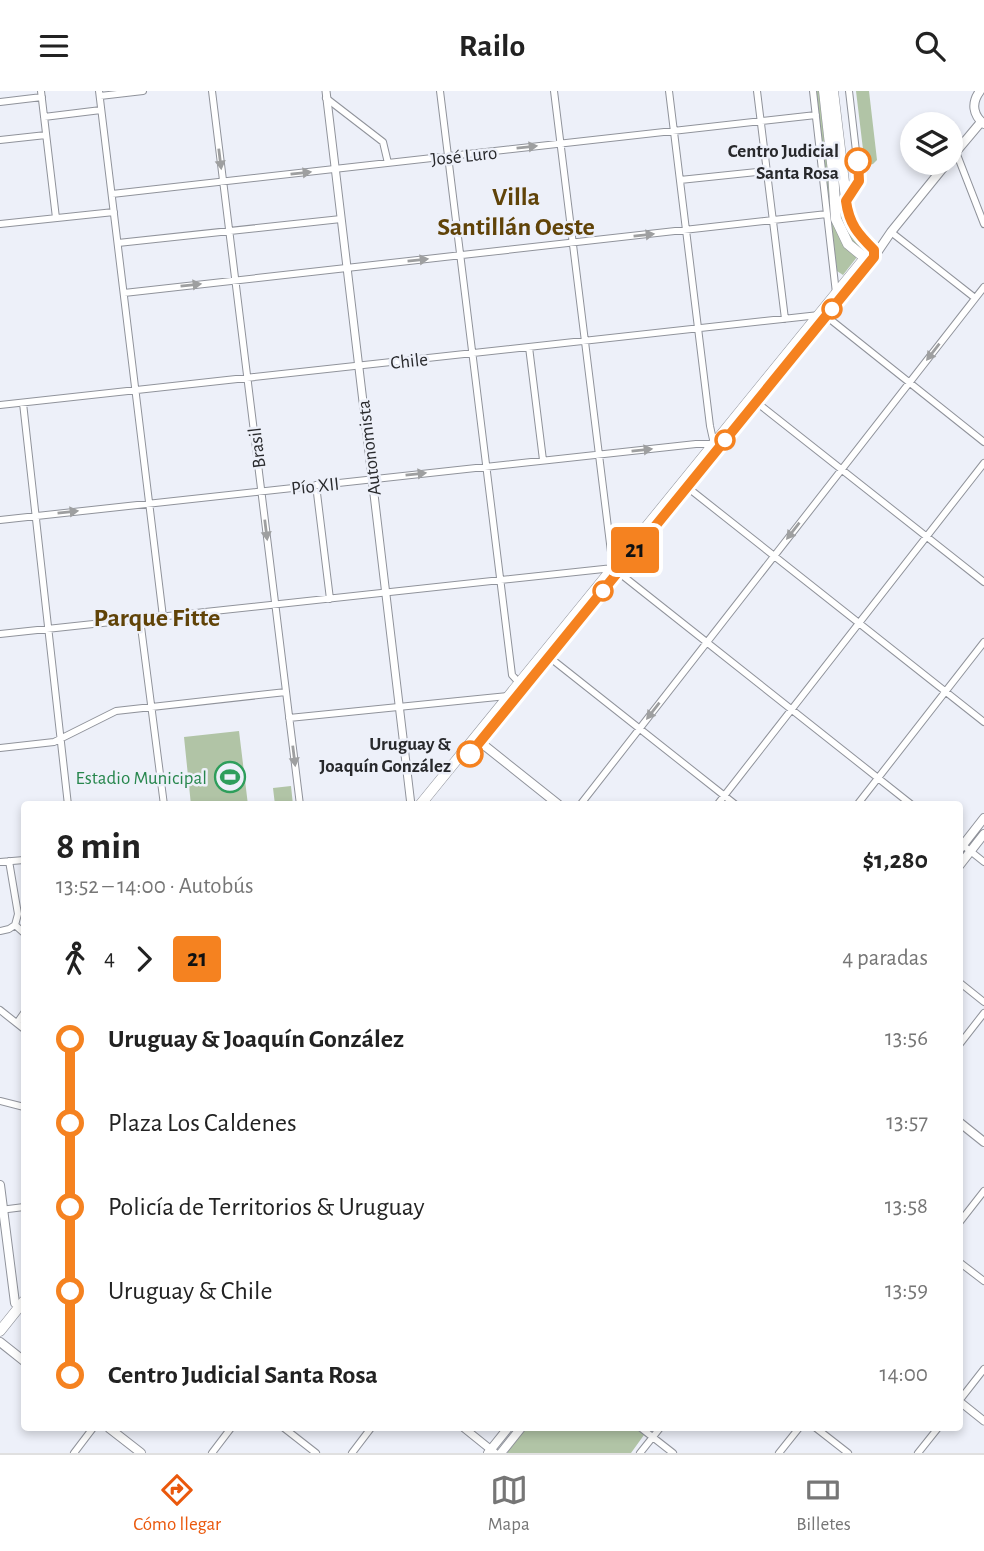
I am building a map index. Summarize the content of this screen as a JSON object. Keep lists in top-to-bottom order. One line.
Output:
{"streets":{"street":["José Luro","Chile","Brasil","Autonomista","Pío XII"]},"crossings":[["José Luro","Brasil"],["José Luro","Autonomista"],["Chile","Brasil"],["Chile","Autonomista"],["Brasil","Pío XII"],["Autonomista","Pío XII"]],"one_way":["Brasil","Pío XII"],"districts":["Villa Santillán Oeste","Parque Fitte"],"places":{"other":["Centro Judicial Santa Rosa","Uruguay & Joaquín González"],"sports":["Estadio Municipal"]},"lines":["bus line 21"],"page":{"header":"Railo","on_map":"21","heading":["8 min","13:52 – 14:00 · Autobús","$1,280"],"legs":["4","21","4 paradas"],"list":[{"name":"Uruguay & Joaquín González","value":"13:56"},{"name":"Plaza Los Caldenes","value":"13:57"},{"name":"Policía de Territorios & Uruguay","value":"13:58"},{"name":"Uruguay & Chile","value":"13:59"},{"name":"Centro Judicial Santa Rosa","value":"14:00"}],"tabs":["Cómo llegar","Mapa","Billetes"]}}
